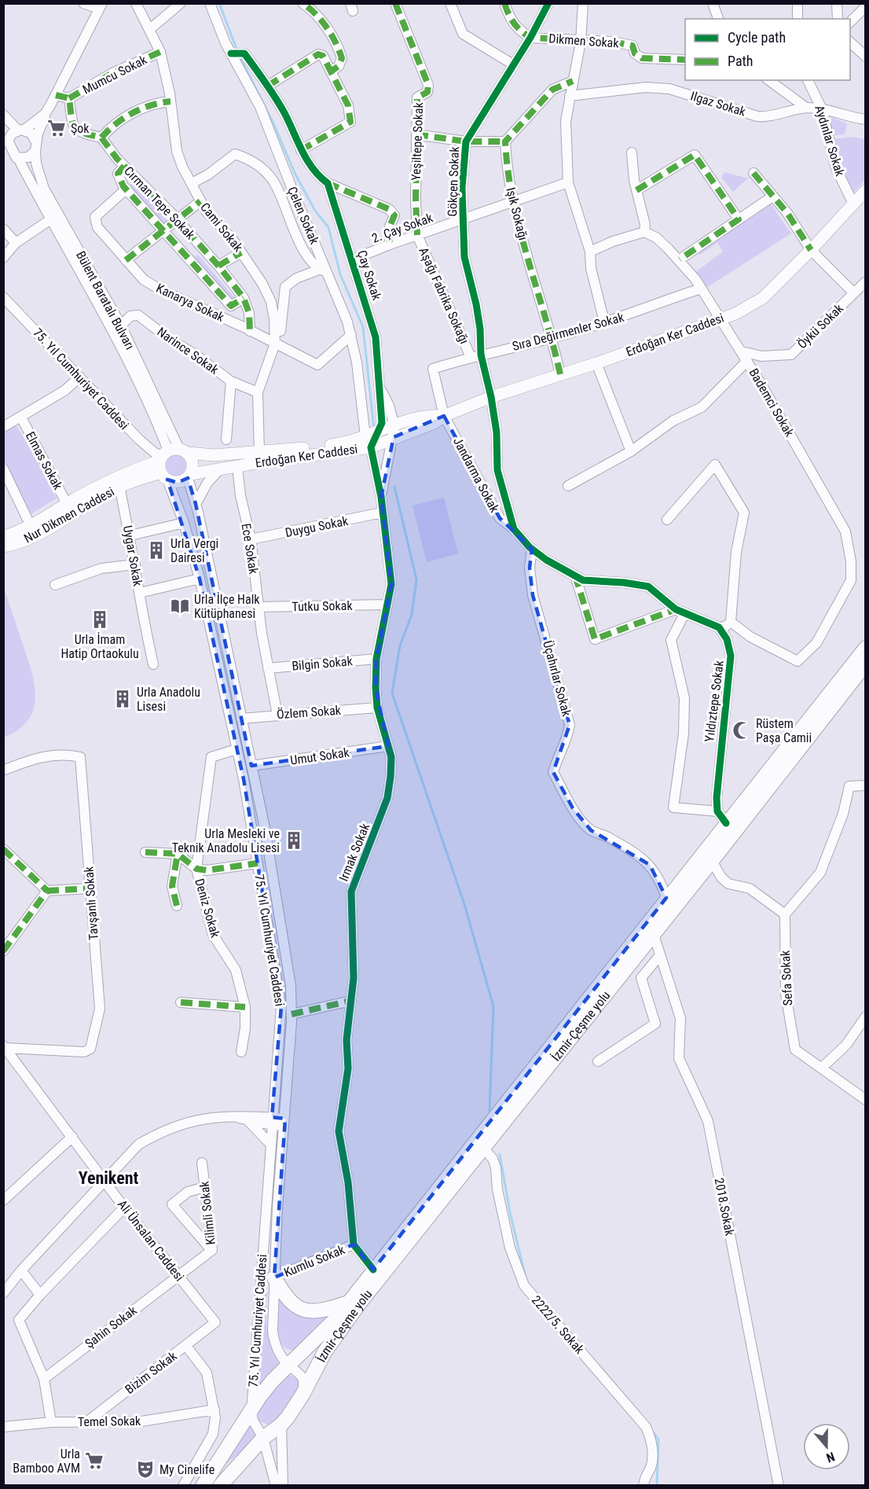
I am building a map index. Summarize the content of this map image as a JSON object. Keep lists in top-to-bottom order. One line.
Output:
{"streets":{"highway":["İzmir-Çeşme yolu"],"main road":["Erdoğan Ker Caddesi","Nur Dikmen Caddesi"],"street":["Dikmen Sokak","Mumcu Sokak","Ilgaz Sokak","Aydınlar Sokak","Yeşiltepe Sokak","Gökçen Sokak","Cırman Tepe Sokak","Işık Sokağı","Çelen Sokak","Cami Sokak","2. Çay Sokak","Çay Sokak","Aşağı Fabrika Sokağı","Bülent Baratalı Bulvarı","Kanarya Sokak","Öykü Sokak","Sıra Değirmenler Sokak","Narince Sokak","75. Yıl Cumhuriyet Caddesi","Bademci Sokak","Elmas Sokak","Jandarma Sokak","Duygu Sokak","Ece Sokak","Uygar Sokak","Tutku Sokak","Bilgin Sokak","Üçahırlar Sokak","Yıldıztepe Sokak","Özlem Sokak","Umut Sokak","Irmak Sokak","Tavşanlı Sokak","Deniz Sokak","Sefa Sokak","2018.Sokak","Kilimli Sokak","Ali Ünsalan Caddesi","Kumlu Sokak","2222/5. Sokak","Şahin Sokak","Bizim Sokak","Temel Sokak"]},"crossings":[["Dikmen Sokak","Gökçen Sokak"],["Mumcu Sokak","Cami Sokak"],["Ilgaz Sokak","Aydınlar Sokak"],["Aydınlar Sokak","Erdoğan Ker Caddesi"],["Yeşiltepe Sokak","2. Çay Sokak"],["Yeşiltepe Sokak","Aşağı Fabrika Sokağı"],["Gökçen Sokak","2. Çay Sokak"],["Gökçen Sokak","Sıra Değirmenler Sokak"],["Cırman Tepe Sokak","Kanarya Sokak"],["Işık Sokağı","2. Çay Sokak"],["Işık Sokağı","Sıra Değirmenler Sokak"],["Işık Sokağı","Erdoğan Ker Caddesi"],["Çelen Sokak","Kanarya Sokak"],["Çelen Sokak","Erdoğan Ker Caddesi"],["Çelen Sokak","Irmak Sokak"],["Cami Sokak","Kanarya Sokak"],["Cami Sokak","Erdoğan Ker Caddesi"],["Cami Sokak","Narince Sokak"],["2. Çay Sokak","Çay Sokak"],["2. Çay Sokak","Aşağı Fabrika Sokağı"],["Aşağı Fabrika Sokağı","Sıra Değirmenler Sokak"],["Bülent Baratalı Bulvarı","Erdoğan Ker Caddesi"],["Bülent Baratalı Bulvarı","Narince Sokak"],["Bülent Baratalı Bulvarı","75. Yıl Cumhuriyet Caddesi"],["Bülent Baratalı Bulvarı","Nur Dikmen Caddesi"],["Öykü Sokak","Bademci Sokak"],["Sıra Değirmenler Sokak","Bademci Sokak"],["Sıra Değirmenler Sokak","Jandarma Sokak"],["Erdoğan Ker Caddesi","75. Yıl Cumhuriyet Caddesi"],["Erdoğan Ker Caddesi","Bademci Sokak"],["Erdoğan Ker Caddesi","Jandarma Sokak"],["Erdoğan Ker Caddesi","Nur Dikmen Caddesi"],["Erdoğan Ker Caddesi","Ece Sokak"],["75. Yıl Cumhuriyet Caddesi","Nur Dikmen Caddesi"],["75. Yıl Cumhuriyet Caddesi","Uygar Sokak"],["75. Yıl Cumhuriyet Caddesi","Özlem Sokak"],["75. Yıl Cumhuriyet Caddesi","Umut Sokak"],["75. Yıl Cumhuriyet Caddesi","Deniz Sokak"],["75. Yıl Cumhuriyet Caddesi","İzmir-Çeşme yolu"],["75. Yıl Cumhuriyet Caddesi","Kumlu Sokak"],["Elmas Sokak","Nur Dikmen Caddesi"],["Nur Dikmen Caddesi","Uygar Sokak"],["Duygu Sokak","Ece Sokak"],["Duygu Sokak","Irmak Sokak"],["Ece Sokak","Tutku Sokak"],["Ece Sokak","Bilgin Sokak"],["Ece Sokak","Özlem Sokak"],["Tutku Sokak","Irmak Sokak"],["Bilgin Sokak","Irmak Sokak"],["Üçahırlar Sokak","İzmir-Çeşme yolu"],["Özlem Sokak","Irmak Sokak"],["Umut Sokak","Irmak Sokak"],["Irmak Sokak","Kumlu Sokak"],["Tavşanlı Sokak","Ali Ünsalan Caddesi"],["İzmir-Çeşme yolu","2018.Sokak"],["İzmir-Çeşme yolu","2222/5. Sokak"],["Kilimli Sokak","Ali Ünsalan Caddesi"],["Kilimli Sokak","Şahin Sokak"],["Ali Ünsalan Caddesi","Şahin Sokak"],["Ali Ünsalan Caddesi","Bizim Sokak"],["Bizim Sokak","Temel Sokak"]],"districts":["Yenikent"],"places":{"supermarket":["Şok","Urla Bamboo AVM"],"building":["Urla Vergi Dairesi","Urla İmam Hatip Ortaokulu","Urla Anadolu Lisesi","Urla Mesleki ve Teknik Anadolu Lisesi"],"library":["Urla İlçe Halk Kütüphanesi"],"mosque":["Rüstem Paşa Camii"],"theatre":["My Cinelife"]},"legend":["Cycle path","Path"],"north":"bottom"}
